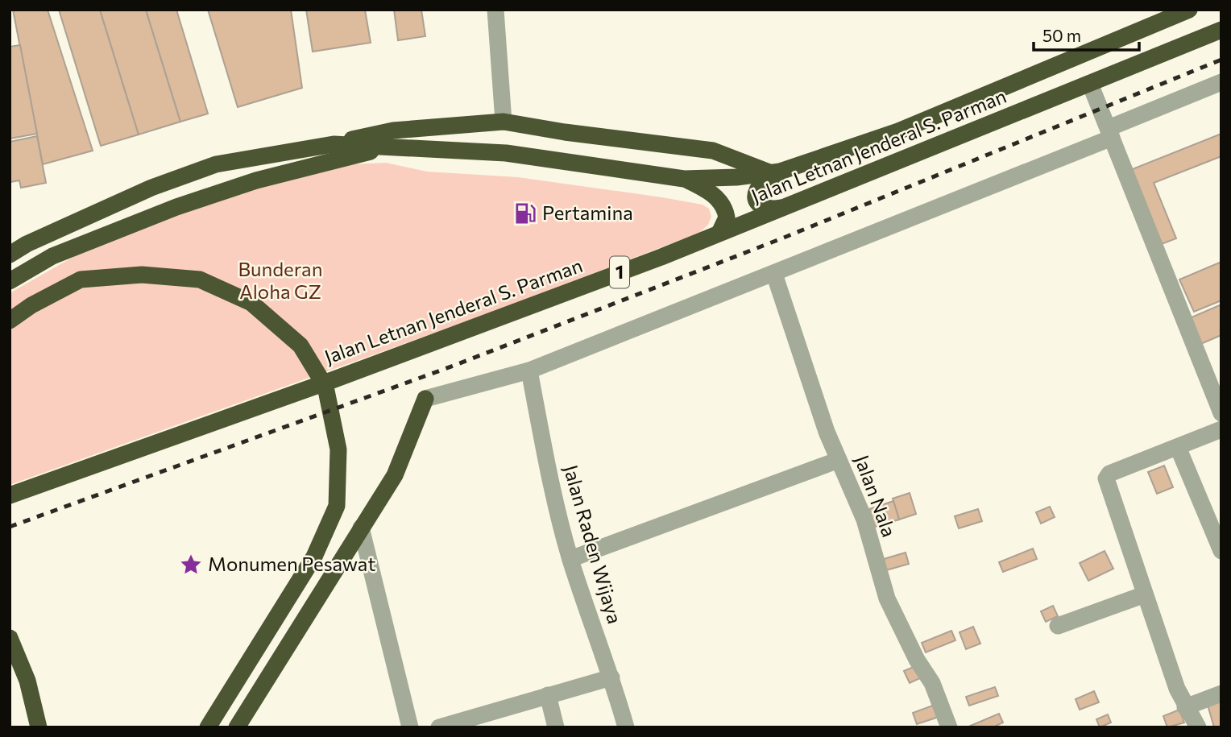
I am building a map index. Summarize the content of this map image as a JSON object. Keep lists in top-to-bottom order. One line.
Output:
{"streets":{"highway":["Jalan Letnan Jenderal S. Parman","1"],"street":["Jalan Nala","Jalan Raden Wijaya"]},"parks":["Bunderan Aloha GZ"],"places":{"fuel station":["Pertamina"],"place":["Monumen Pesawat"]},"scale_bar":"50 m"}
